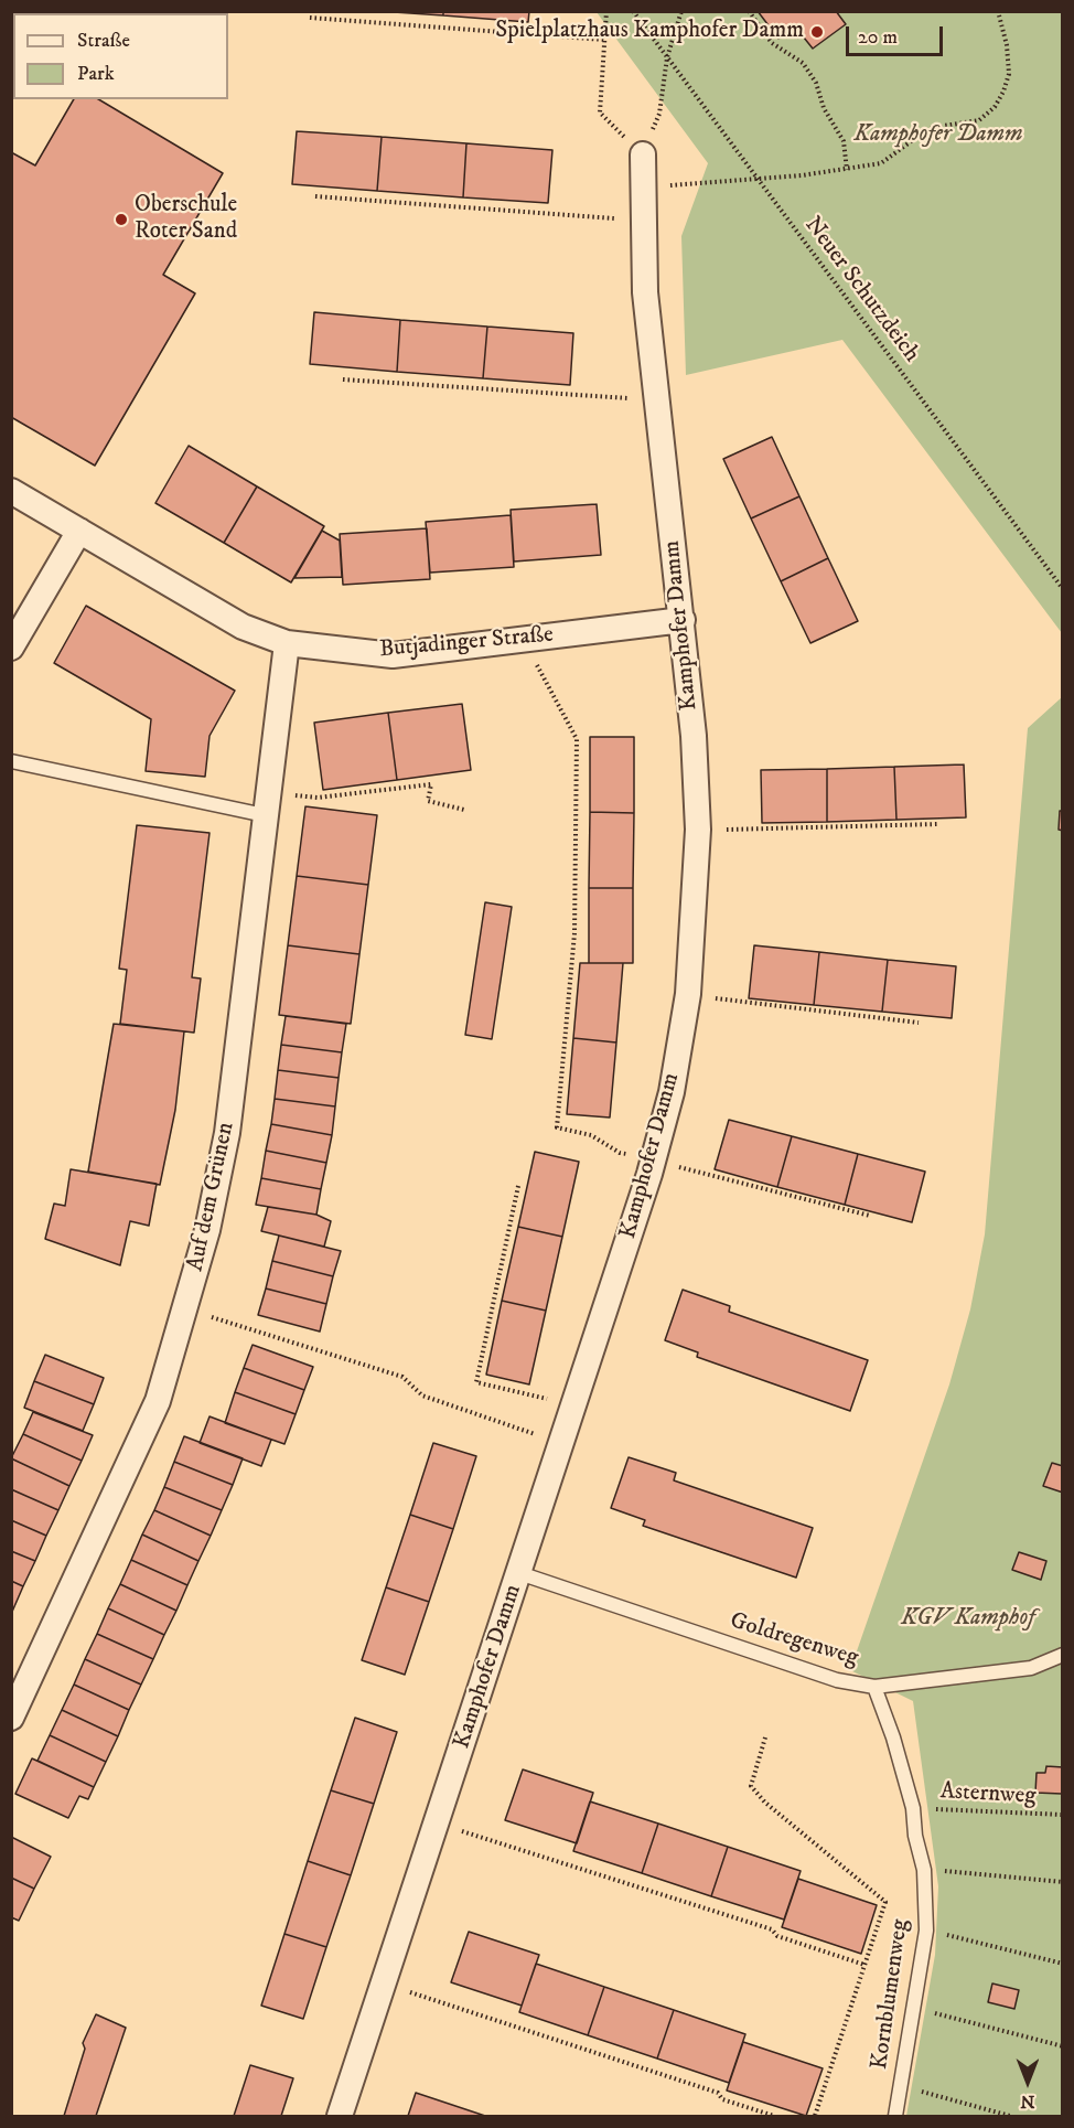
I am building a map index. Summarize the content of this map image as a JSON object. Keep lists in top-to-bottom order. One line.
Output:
{"streets":{"street":["Kamphofer Damm","Butjadinger Straße","Auf dem Grünen"],"lane":["Goldregenweg","Kornblumenweg"],"path":["Neuer Schutzdeich","Asternweg"]},"crossings":[["Kamphofer Damm","Butjadinger Straße"],["Kamphofer Damm","Goldregenweg"],["Butjadinger Straße","Auf dem Grünen"],["Goldregenweg","Kornblumenweg"],["Asternweg","Kornblumenweg"]],"parks":["Kamphofer Damm","KGV Kamphof"],"places":["Spielplatzhaus Kamphofer Damm","Oberschule Roter Sand"],"legend":["Straße","Park"],"scale_bar":"20 m","north":"bottom"}
